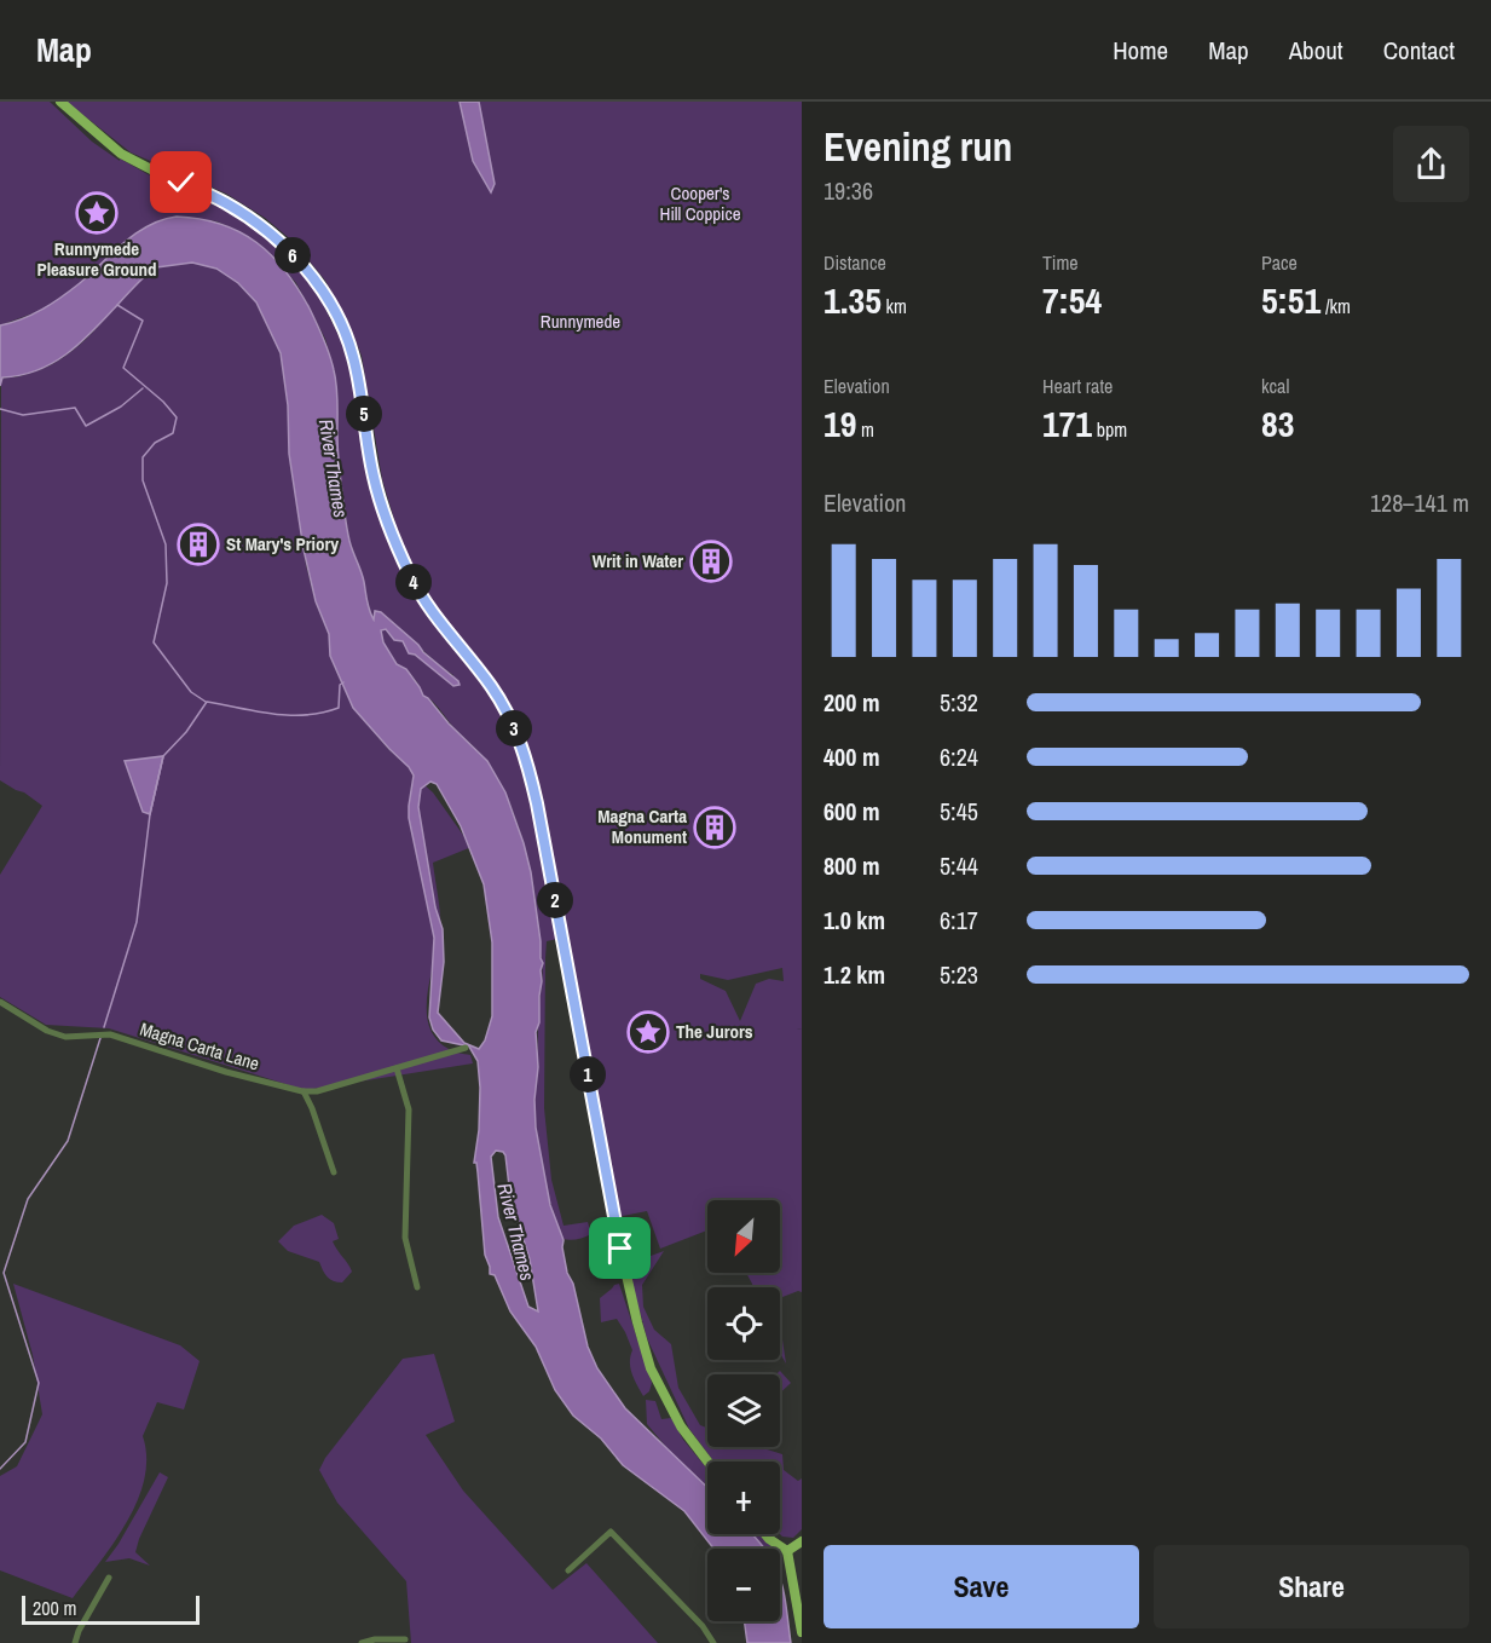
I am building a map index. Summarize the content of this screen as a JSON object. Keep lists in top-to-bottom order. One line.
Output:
{"streets":{"street":["Magna Carta Lane"]},"water":["River Thames"],"parks":["Cooper's Hill Coppice","Runnymede"],"places":{"place":["Runnymede Pleasure Ground","The Jurors"],"building":["St Mary's Priory","Writ in Water","Magna Carta Monument"]},"scale_bar":"200 m","north":"bottom left","page":{"header":"Map","nav":["Home","Map","About","Contact"],"heading":["Evening run","19:36"],"stats":[["Distance","1.35 km"],["Time","7:54"],["Pace","5:51 /km"],["Elevation","19 m"],["Heart rate","171 bpm"],["kcal","83"]],"pins":["6","5","4","3","2","1"],"chart":["Elevation","128–141 m"],"list":[{"name":"200 m","note":"5:32"},{"name":"400 m","note":"6:24"},{"name":"600 m","note":"5:45"},{"name":"800 m","note":"5:44"},{"name":"1.0 km","note":"6:17"},{"name":"1.2 km","note":"5:23"}],"map_buttons":["+","−"],"buttons":["Save","Share"],"scale":"200 m"}}
